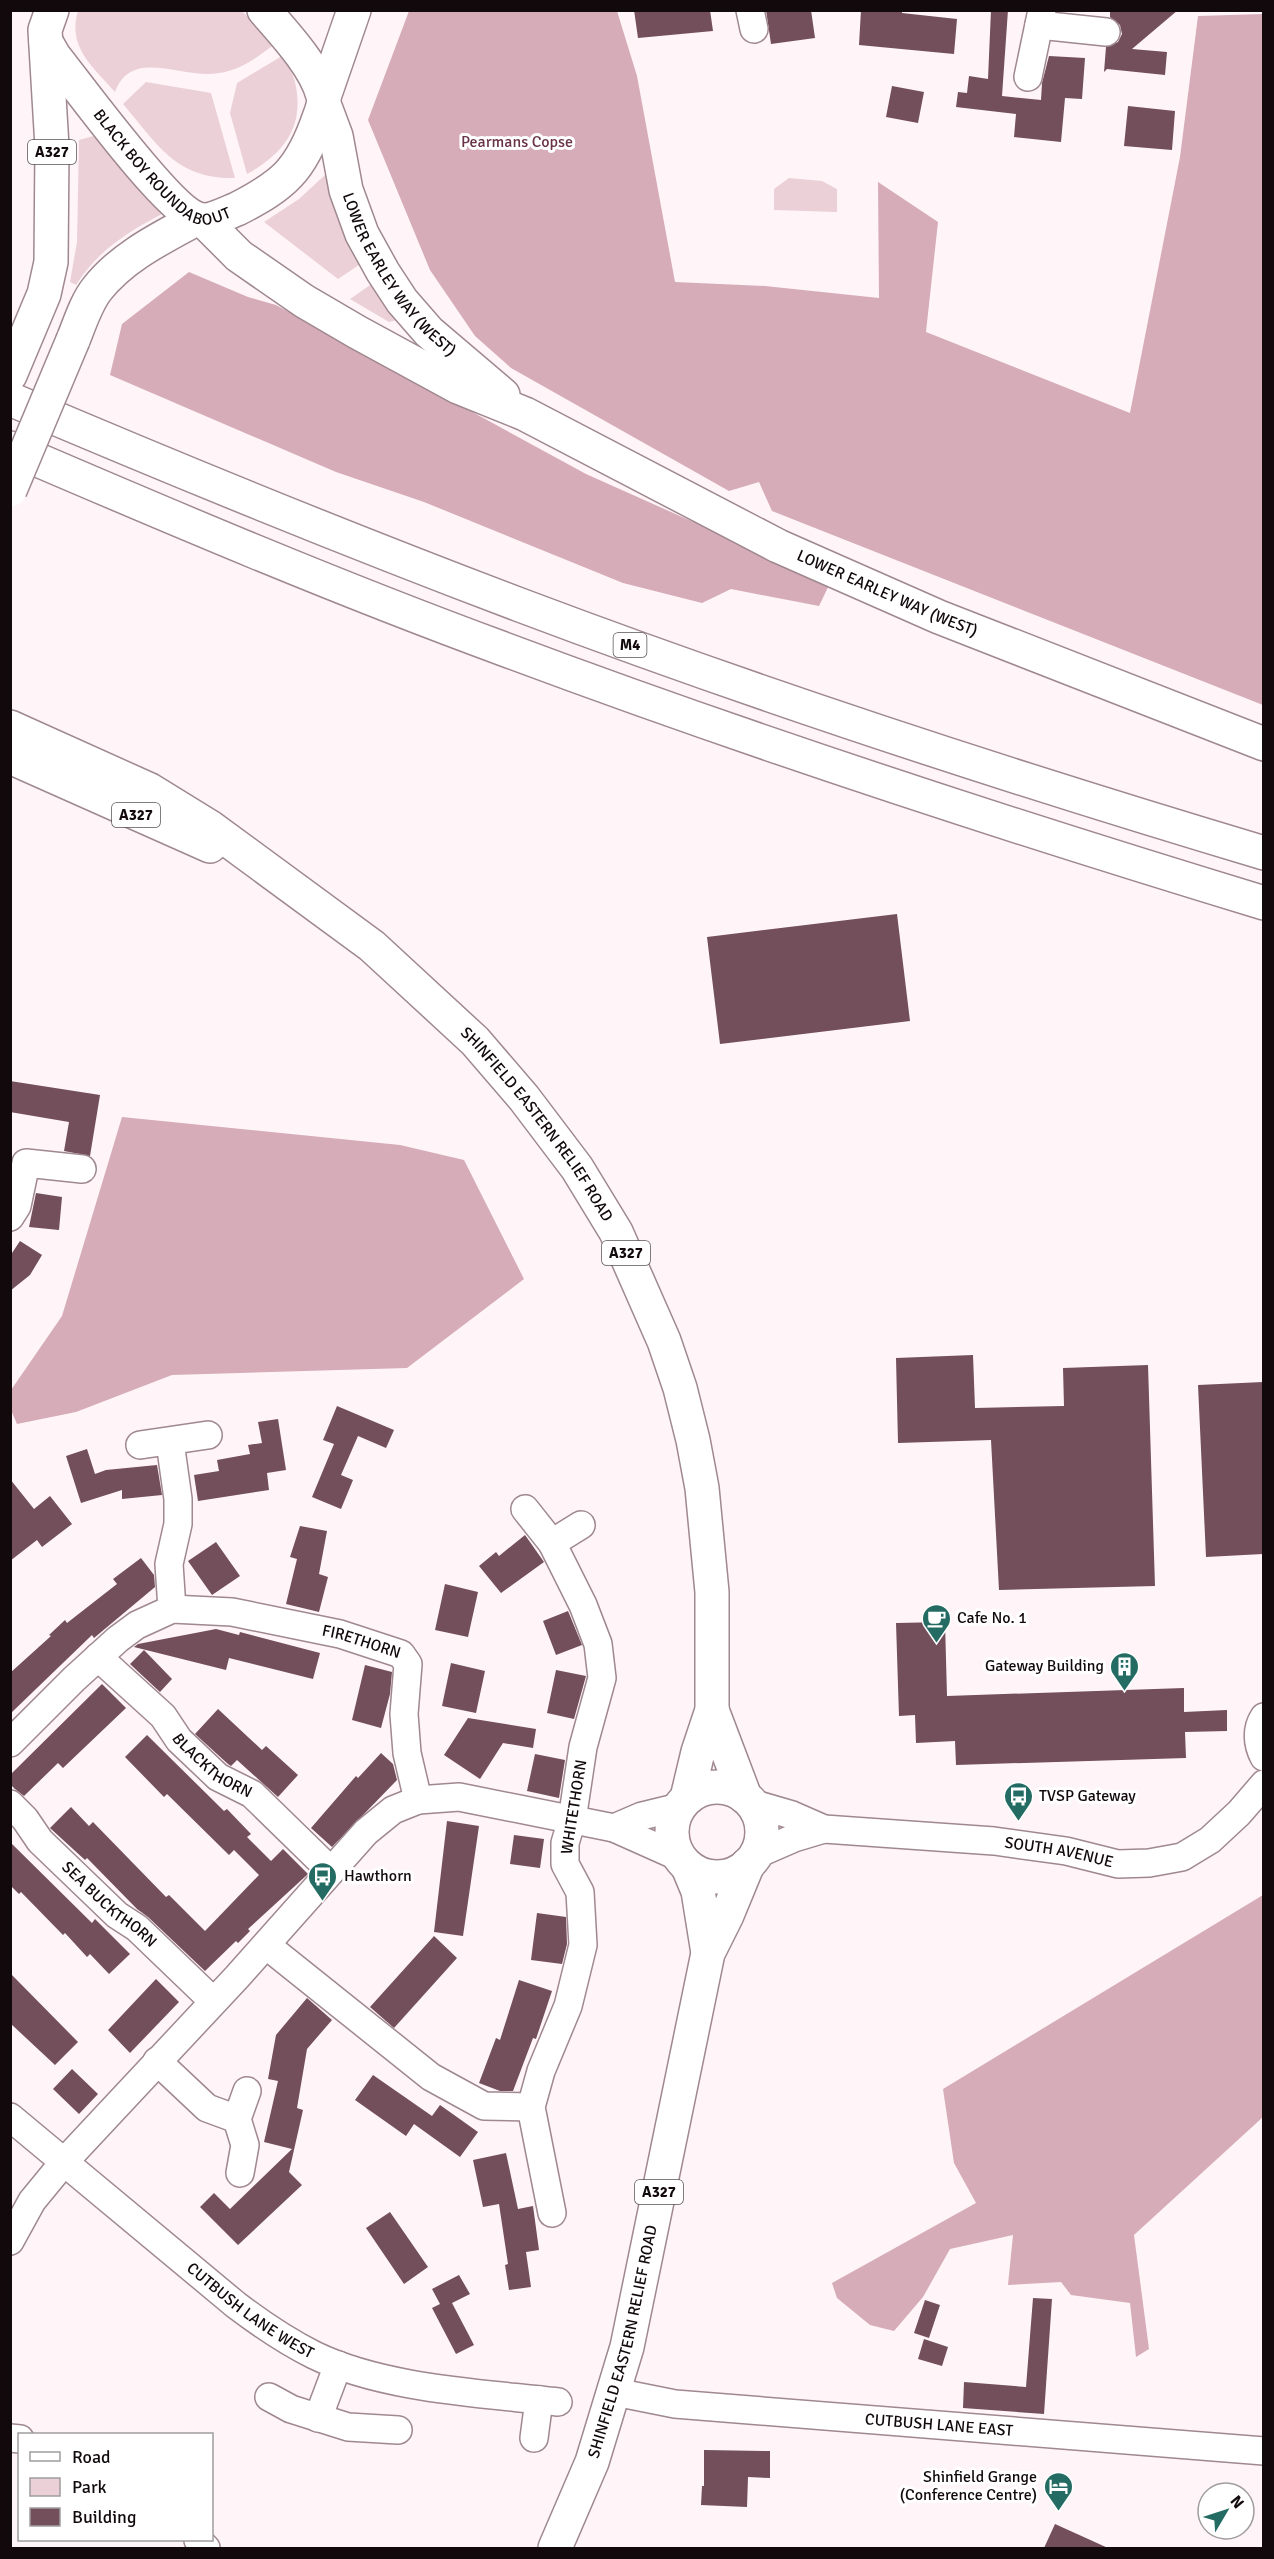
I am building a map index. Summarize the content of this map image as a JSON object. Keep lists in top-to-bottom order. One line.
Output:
{"streets":{"main road":["A327","BLACK BOY ROUNDABOUT","LOWER EARLEY WAY (WEST)","M4","SHINFIELD EASTERN RELIEF ROAD"],"street":["FIRETHORN","BLACKTHORN","WHITETHORN","SOUTH AVENUE","SEA BUCKTHORN","CUTBUSH LANE WEST","CUTBUSH LANE EAST"]},"crossings":[["A327","BLACK BOY ROUNDABOUT"],["BLACK BOY ROUNDABOUT","LOWER EARLEY WAY (WEST)"],["SHINFIELD EASTERN RELIEF ROAD","SOUTH AVENUE"],["SHINFIELD EASTERN RELIEF ROAD","CUTBUSH LANE EAST"],["FIRETHORN","BLACKTHORN"]],"parks":["Pearmans Copse"],"places":{"cafe":["Cafe No. 1"],"building":["Gateway Building"],"bus stop":["TVSP Gateway","Hawthorn"],"hotel":["Shinfield Grange (Conference Centre)"]},"legend":["Road","Park","Building"],"north":"top right"}
